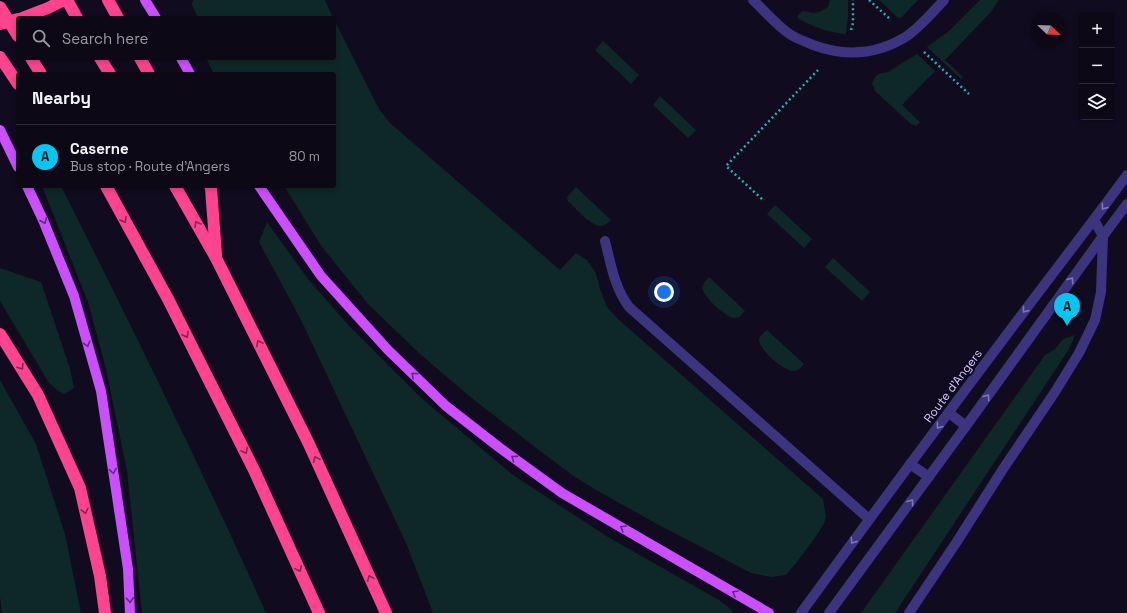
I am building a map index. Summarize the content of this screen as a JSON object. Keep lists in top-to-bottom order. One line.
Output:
{"streets":{"street":["Route d’Angers"]},"north":"bottom right","page":{"map_buttons":["+","−"],"search":"Search here","heading":"Nearby","list":[{"mark":"A","name":"Caserne","note":"Bus stop · Route d’Angers","value":"80 m"}],"pins":"A"}}
